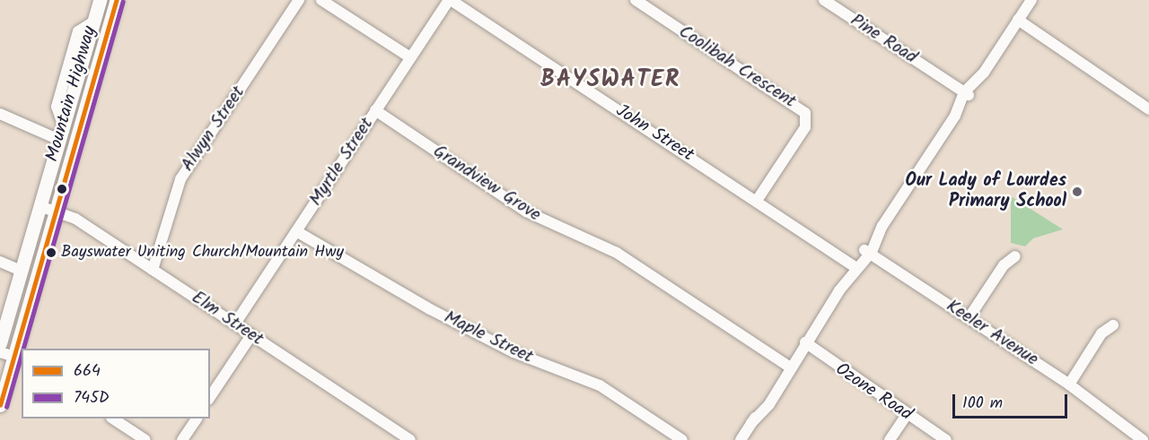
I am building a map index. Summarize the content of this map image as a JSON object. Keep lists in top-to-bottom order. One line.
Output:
{"streets":{"main road":["Mountain Highway"],"street":["Pine Road","Coolibah Crescent","Alwyn Street","John Street","Myrtle Street","Grandview Grove","Elm Street","Keeler Avenue","Maple Street","Ozone Road"]},"crossings":[["Coolibah Crescent","John Street"],["Mountain Highway","Elm Street"],["Alwyn Street","Elm Street"],["John Street","Myrtle Street"],["Myrtle Street","Grandview Grove"],["Myrtle Street","Elm Street"],["Myrtle Street","Maple Street"]],"districts":["BAYSWATER"],"places":["Our Lady of Lourdes Primary School","Bayswater Uniting Church/Mountain Hwy"],"lines":["transit line 664","transit line 745D"],"legend":["664","745D"],"scale_bar":"100 m"}
